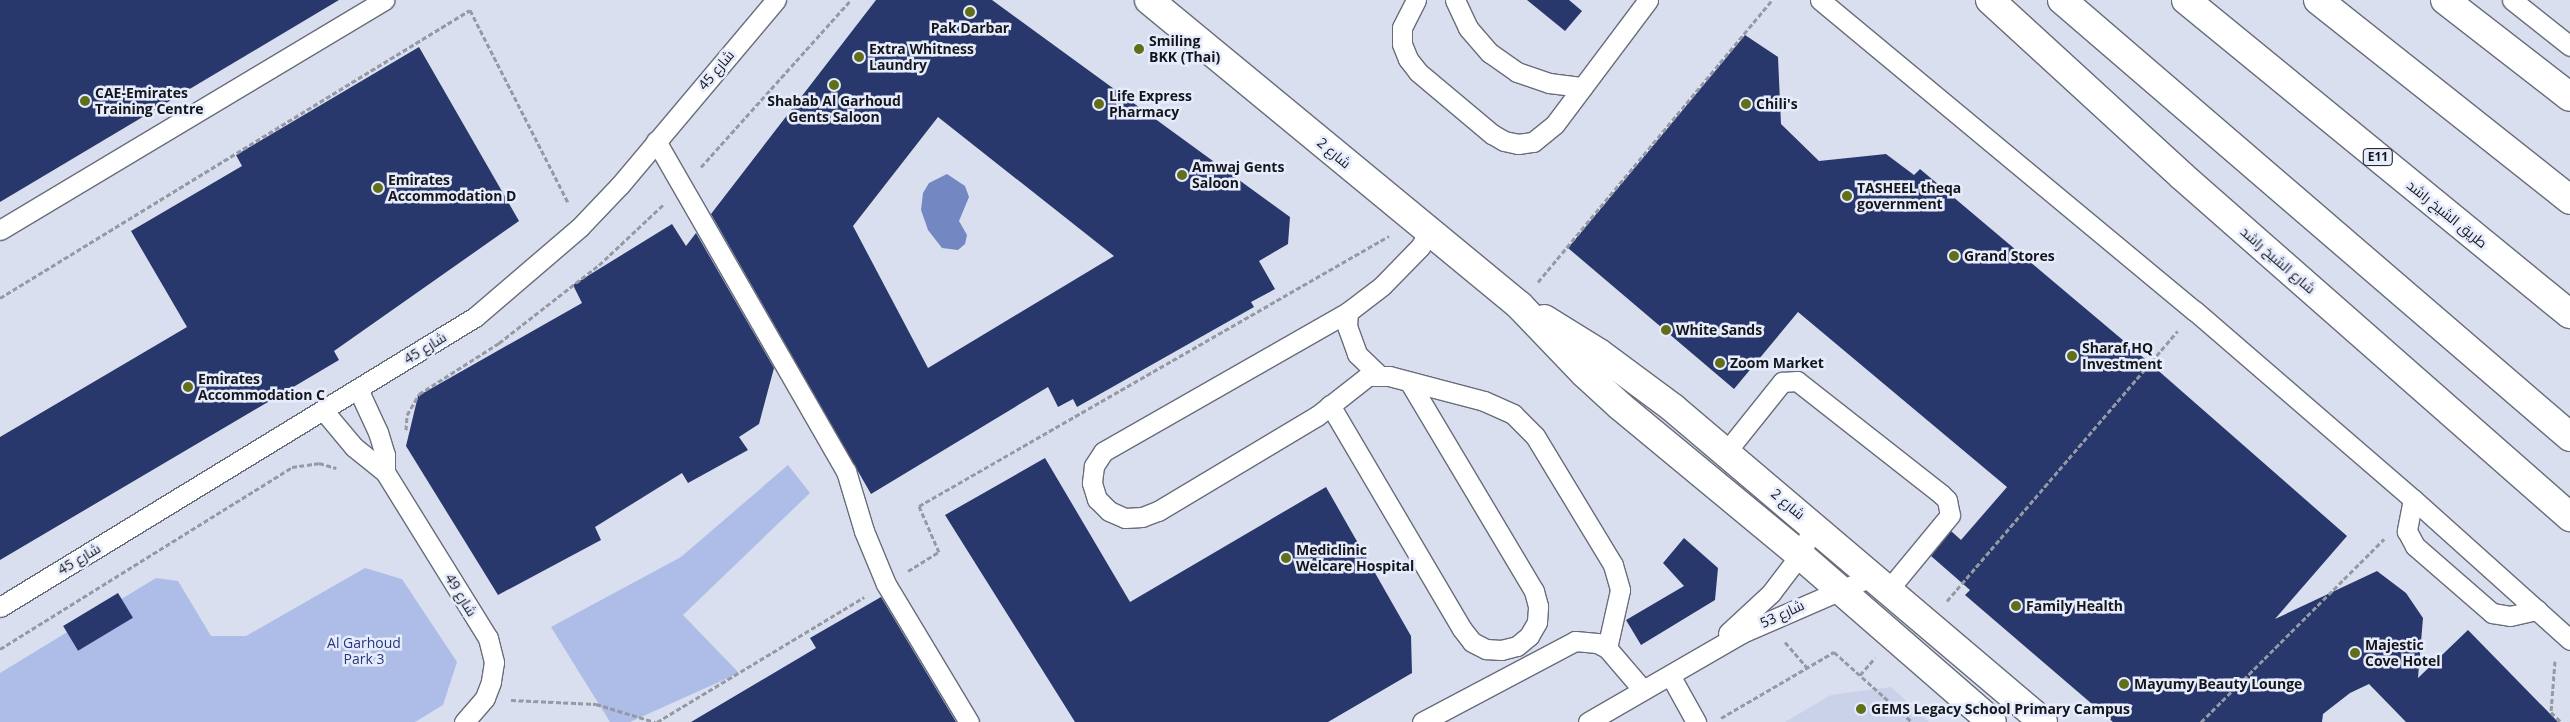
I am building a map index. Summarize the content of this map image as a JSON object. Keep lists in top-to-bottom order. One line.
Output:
{"streets":{"main road":["شارع 2","E11","طريق الشيخ راشد","شارع الشيخ راشد"],"lane":["شارع 45","شارع 49","شارع 53"]},"crossings":[["شارع 45","شارع 49"],["شارع 2","شارع 53"]],"parks":["Al Garhoud Park 3"],"places":["Pak Darbar","Smiling BKK (Thai)","Extra Whitness Laundry","Shabab Al Garhoud Gents Saloon","CAE-Emirates Training Centre","Life Express Pharmacy","Chili's","Amwaj Gents Saloon","Emirates Accommodation D","TASHEEL theqa government","Grand Stores","White Sands","Sharaf HQ Investment","Zoom Market","Emirates Accommodation C","Mediclinic Welcare Hospital","Family Health","Majestic Cove Hotel","Mayumy Beauty Lounge","GEMS Legacy School Primary Campus"]}
